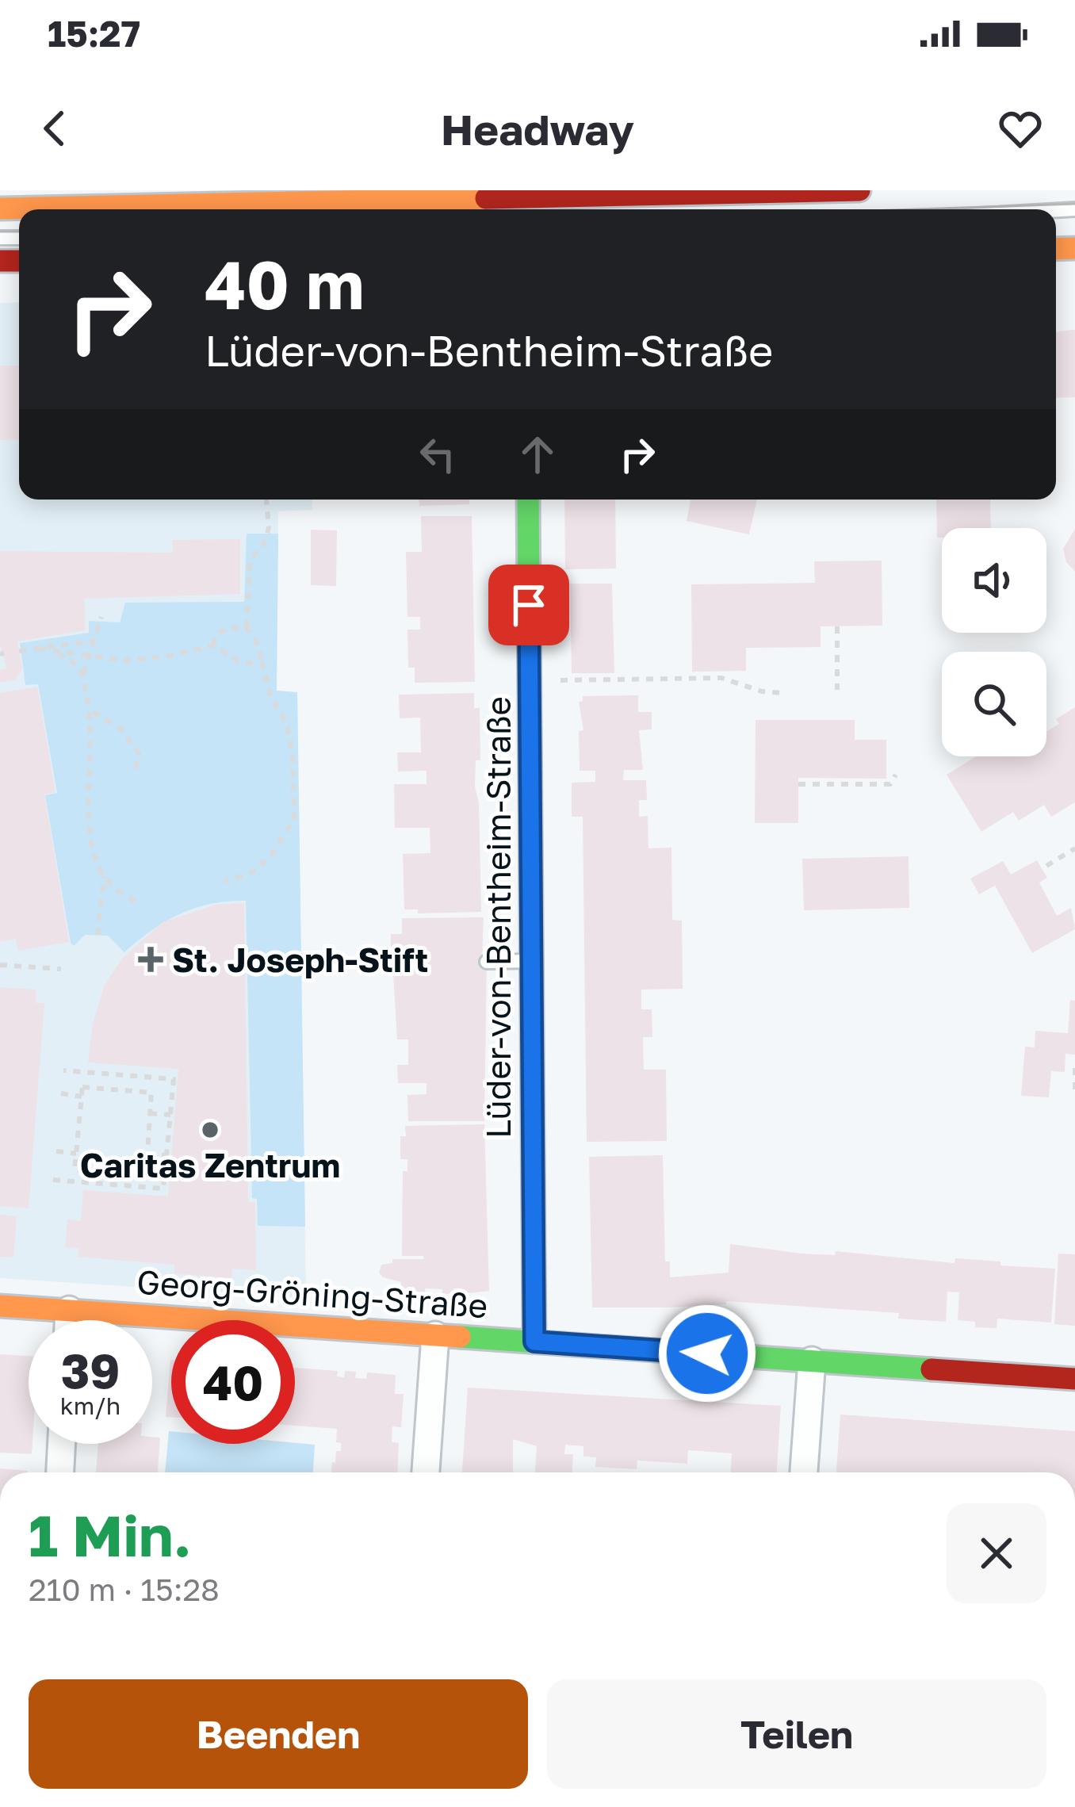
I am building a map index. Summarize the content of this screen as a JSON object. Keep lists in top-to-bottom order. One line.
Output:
{"streets":{"street":["Lüder-von-Bentheim-Straße","Georg-Gröning-Straße"]},"crossings":[["Lüder-von-Bentheim-Straße","Georg-Gröning-Straße"]],"places":{"health":["St. Joseph-Stift"],"other":["Caritas Zentrum"]},"page":{"status":"15:27","header":"Headway","turn":["40 m","Lüder-von-Bentheim-Straße"],"speed":"39 km/h","limit":"40","heading":["1 Min.","210 m · 15:28"],"buttons":["Beenden","Teilen"]}}
